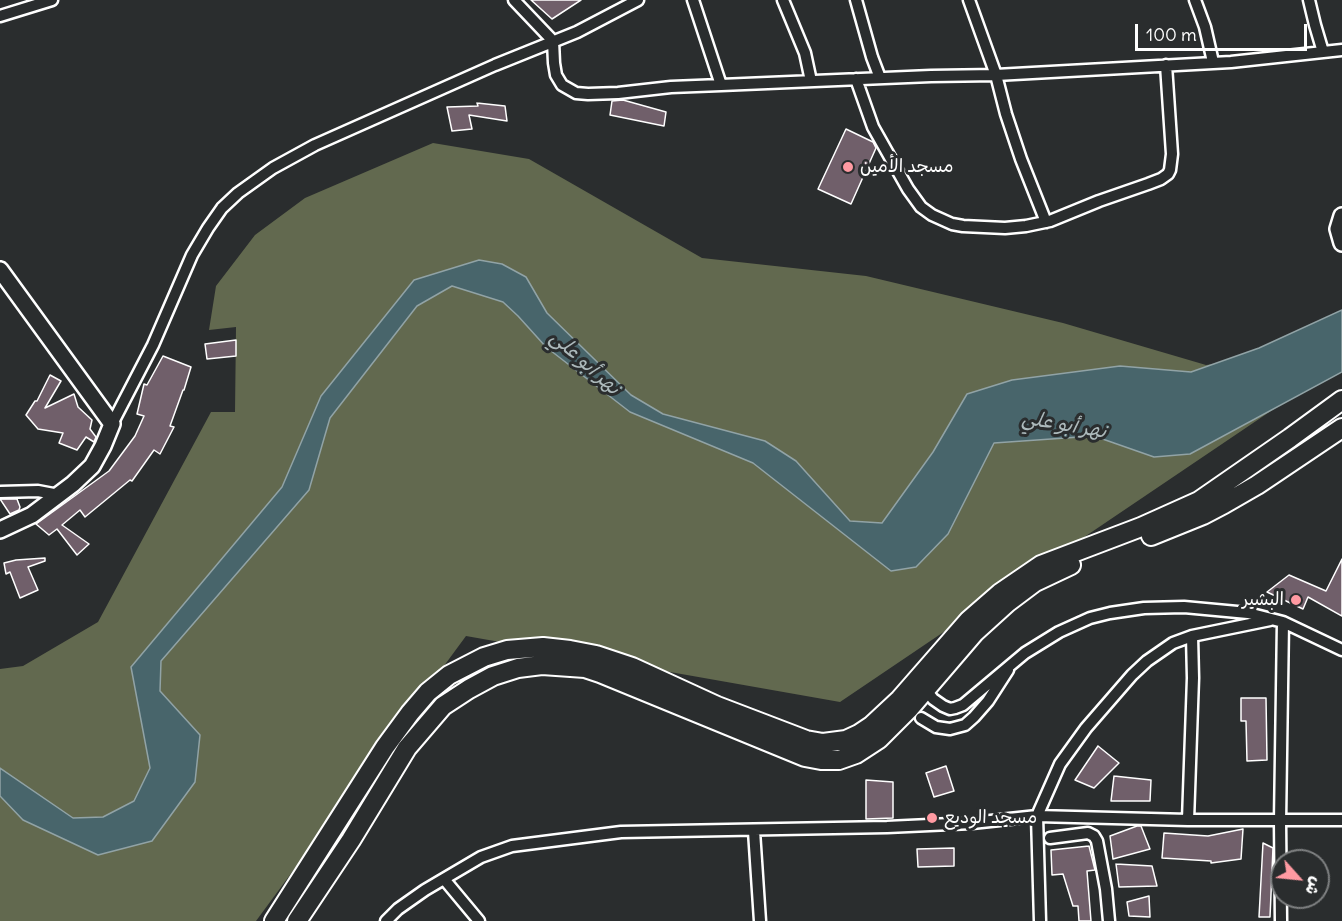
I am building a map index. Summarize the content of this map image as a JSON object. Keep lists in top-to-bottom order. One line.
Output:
{"water":["نهر أبو علي"],"places":["مسجد الأمين","البشير","مسجد الوديع"],"scale_bar":"100 m","north":"bottom right"}
